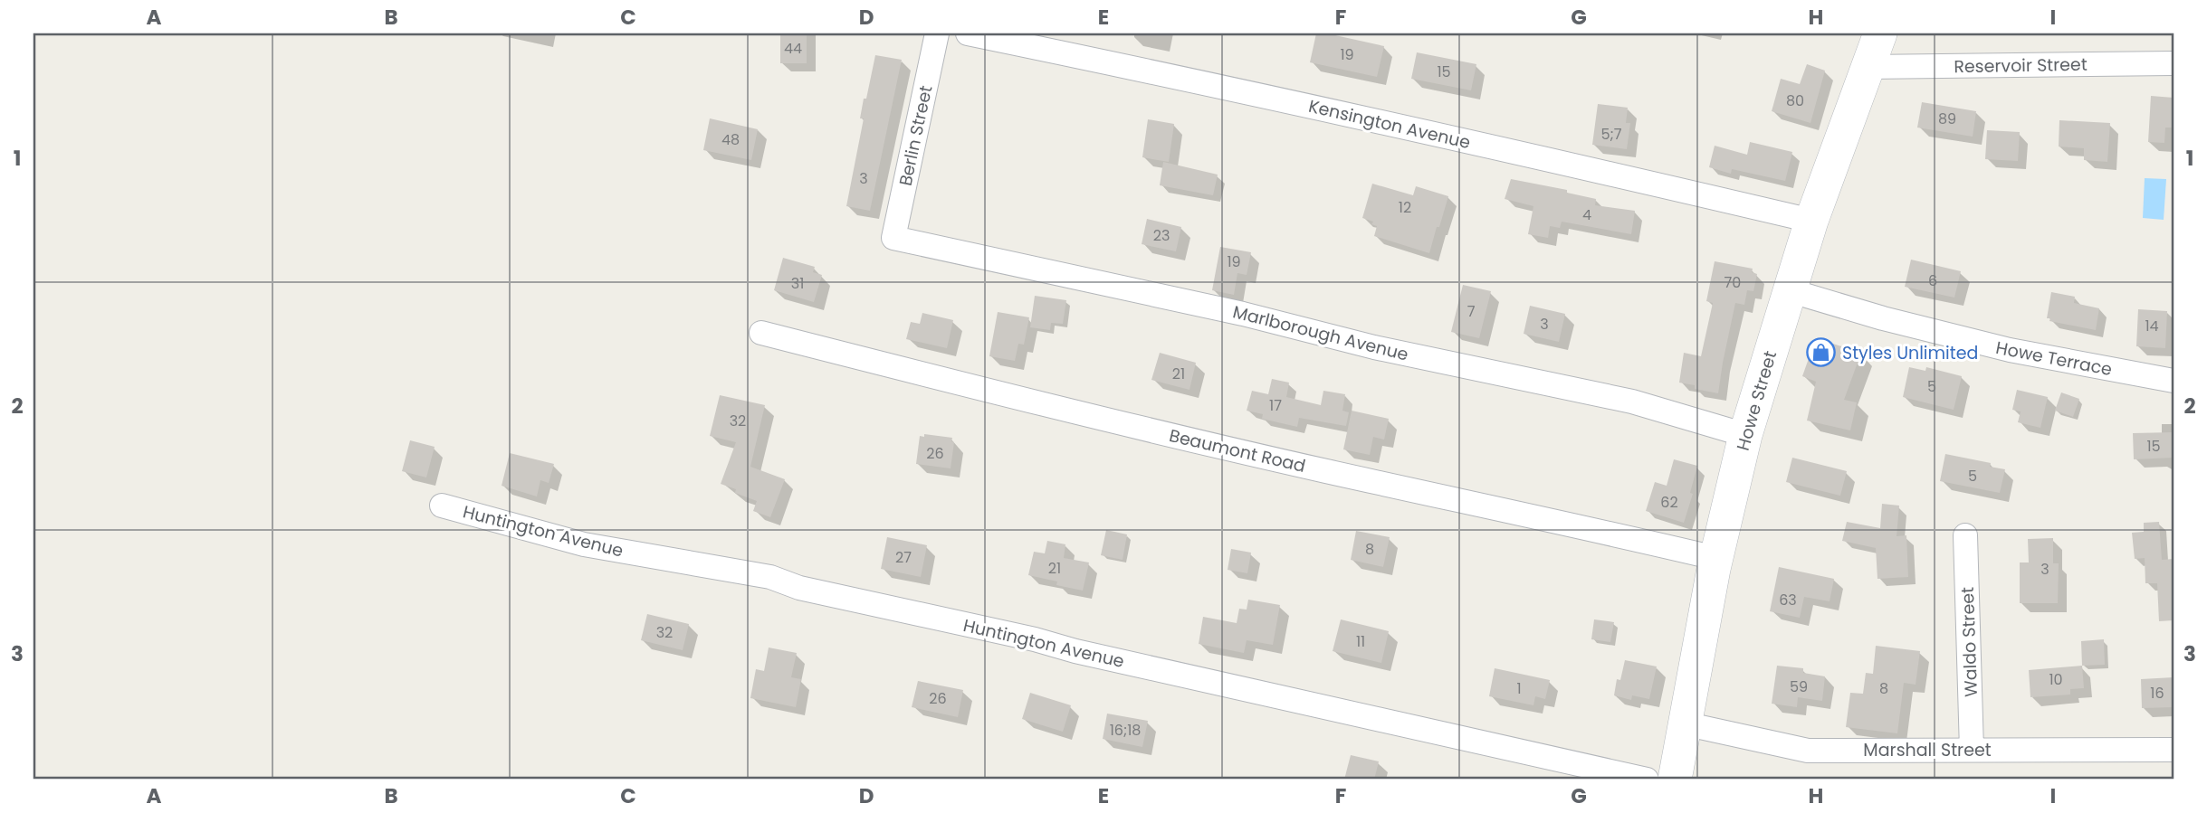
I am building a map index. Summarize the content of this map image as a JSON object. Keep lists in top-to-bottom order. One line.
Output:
{"streets":{"main road":["Howe Street"],"street":["Reservoir Street","Kensington Avenue","Berlin Street","Marlborough Avenue","Howe Terrace","Beaumont Road","Huntington Avenue","Waldo Street","Marshall Street"]},"crossings":[["Reservoir Street","Howe Street"],["Kensington Avenue","Howe Street"],["Berlin Street","Marlborough Avenue"],["Marlborough Avenue","Howe Street"],["Howe Terrace","Howe Street"],["Howe Street","Beaumont Road"],["Howe Street","Marshall Street"],["Waldo Street","Marshall Street"]],"places":{"shop":["Styles Unlimited"]},"house_numbers":["44","19","15","80","89","5;7","48","3","12","4","23","19","6","70","31","7","3","14","21","5","17","32","15","26","5","62","8","27","21","3","63","32","11","10","59","1","8","16","26","16;18"],"grid":{"columns":["A","B","C","D","E","F","G","H","I"],"rows":["1","2","3"]}}
